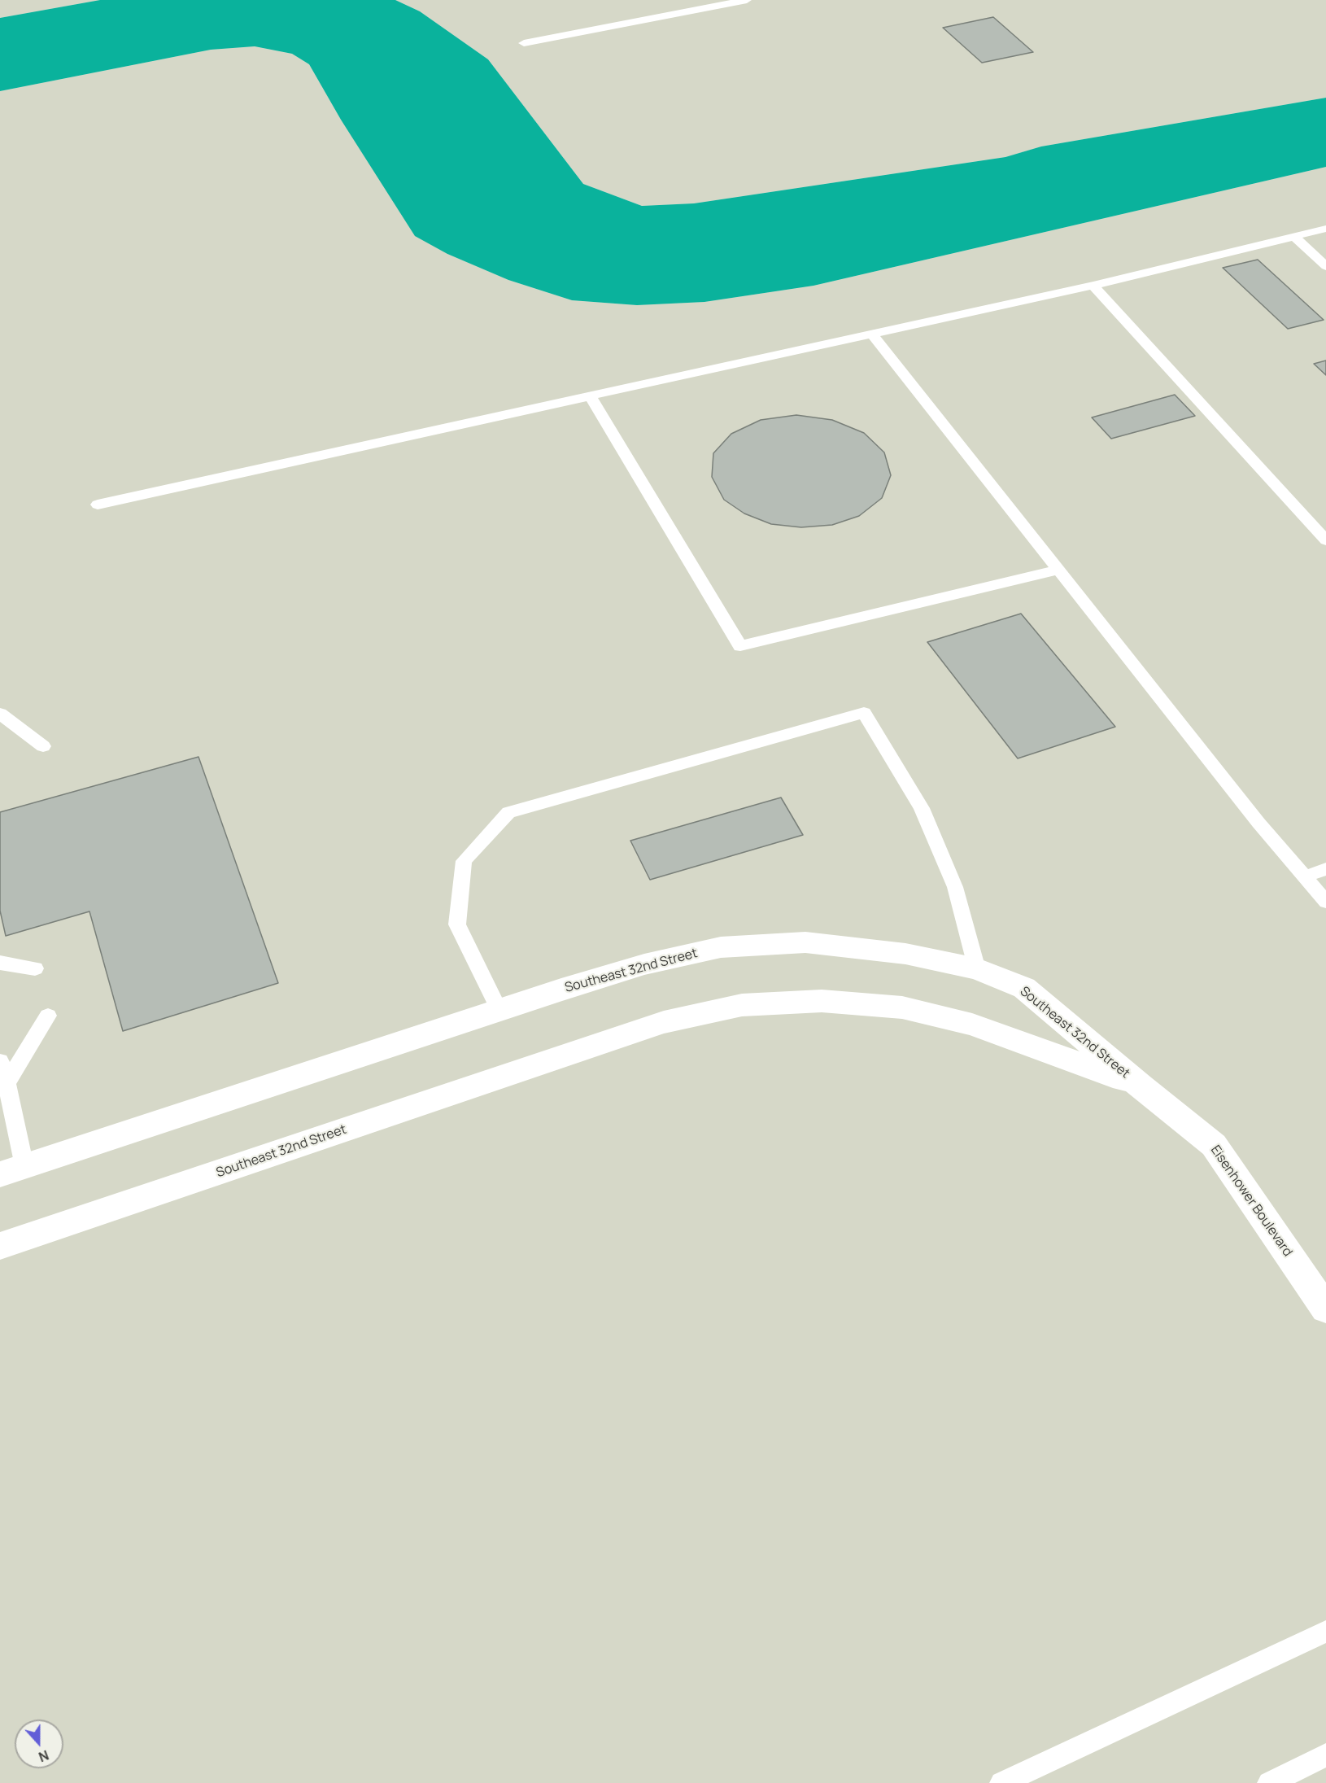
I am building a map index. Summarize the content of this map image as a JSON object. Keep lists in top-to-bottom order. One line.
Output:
{"streets":{"street":["Southeast 32nd Street","Eisenhower Boulevard"]},"crossings":[["Southeast 32nd Street","Eisenhower Boulevard"]],"north":"bottom"}
